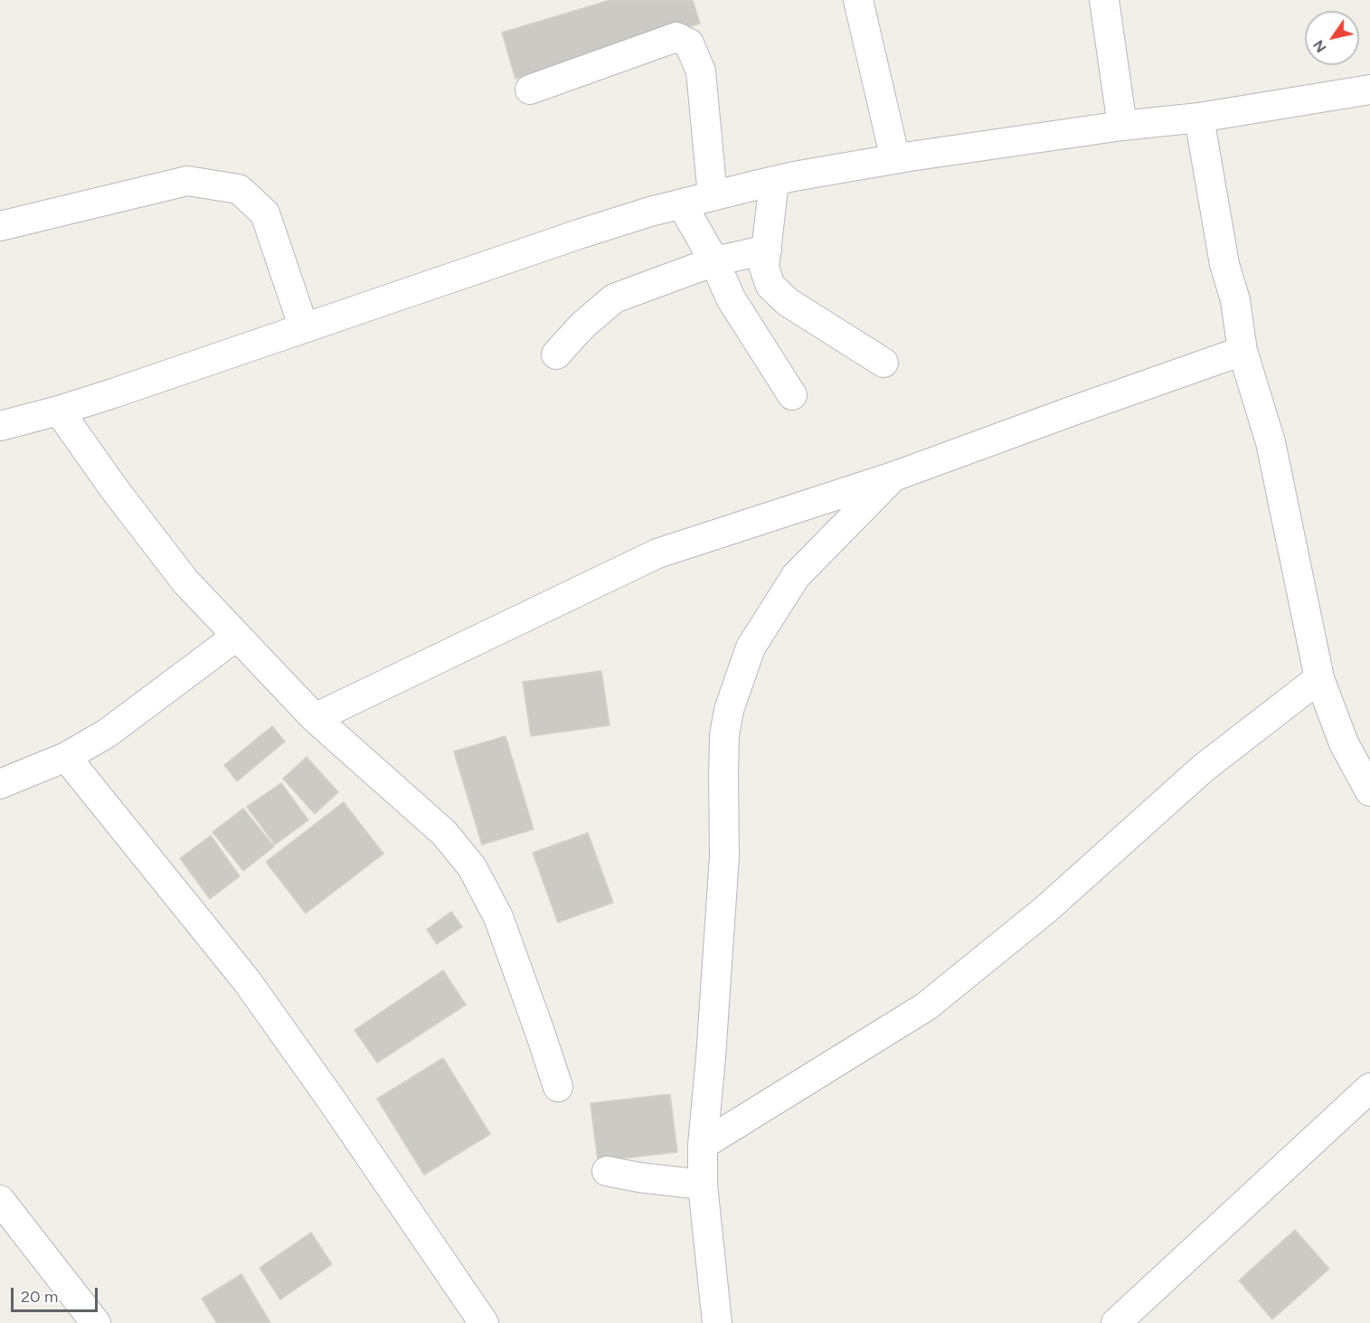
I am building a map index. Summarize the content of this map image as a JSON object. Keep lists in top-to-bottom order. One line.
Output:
{"scale_bar":"20 m","north":"bottom left"}
